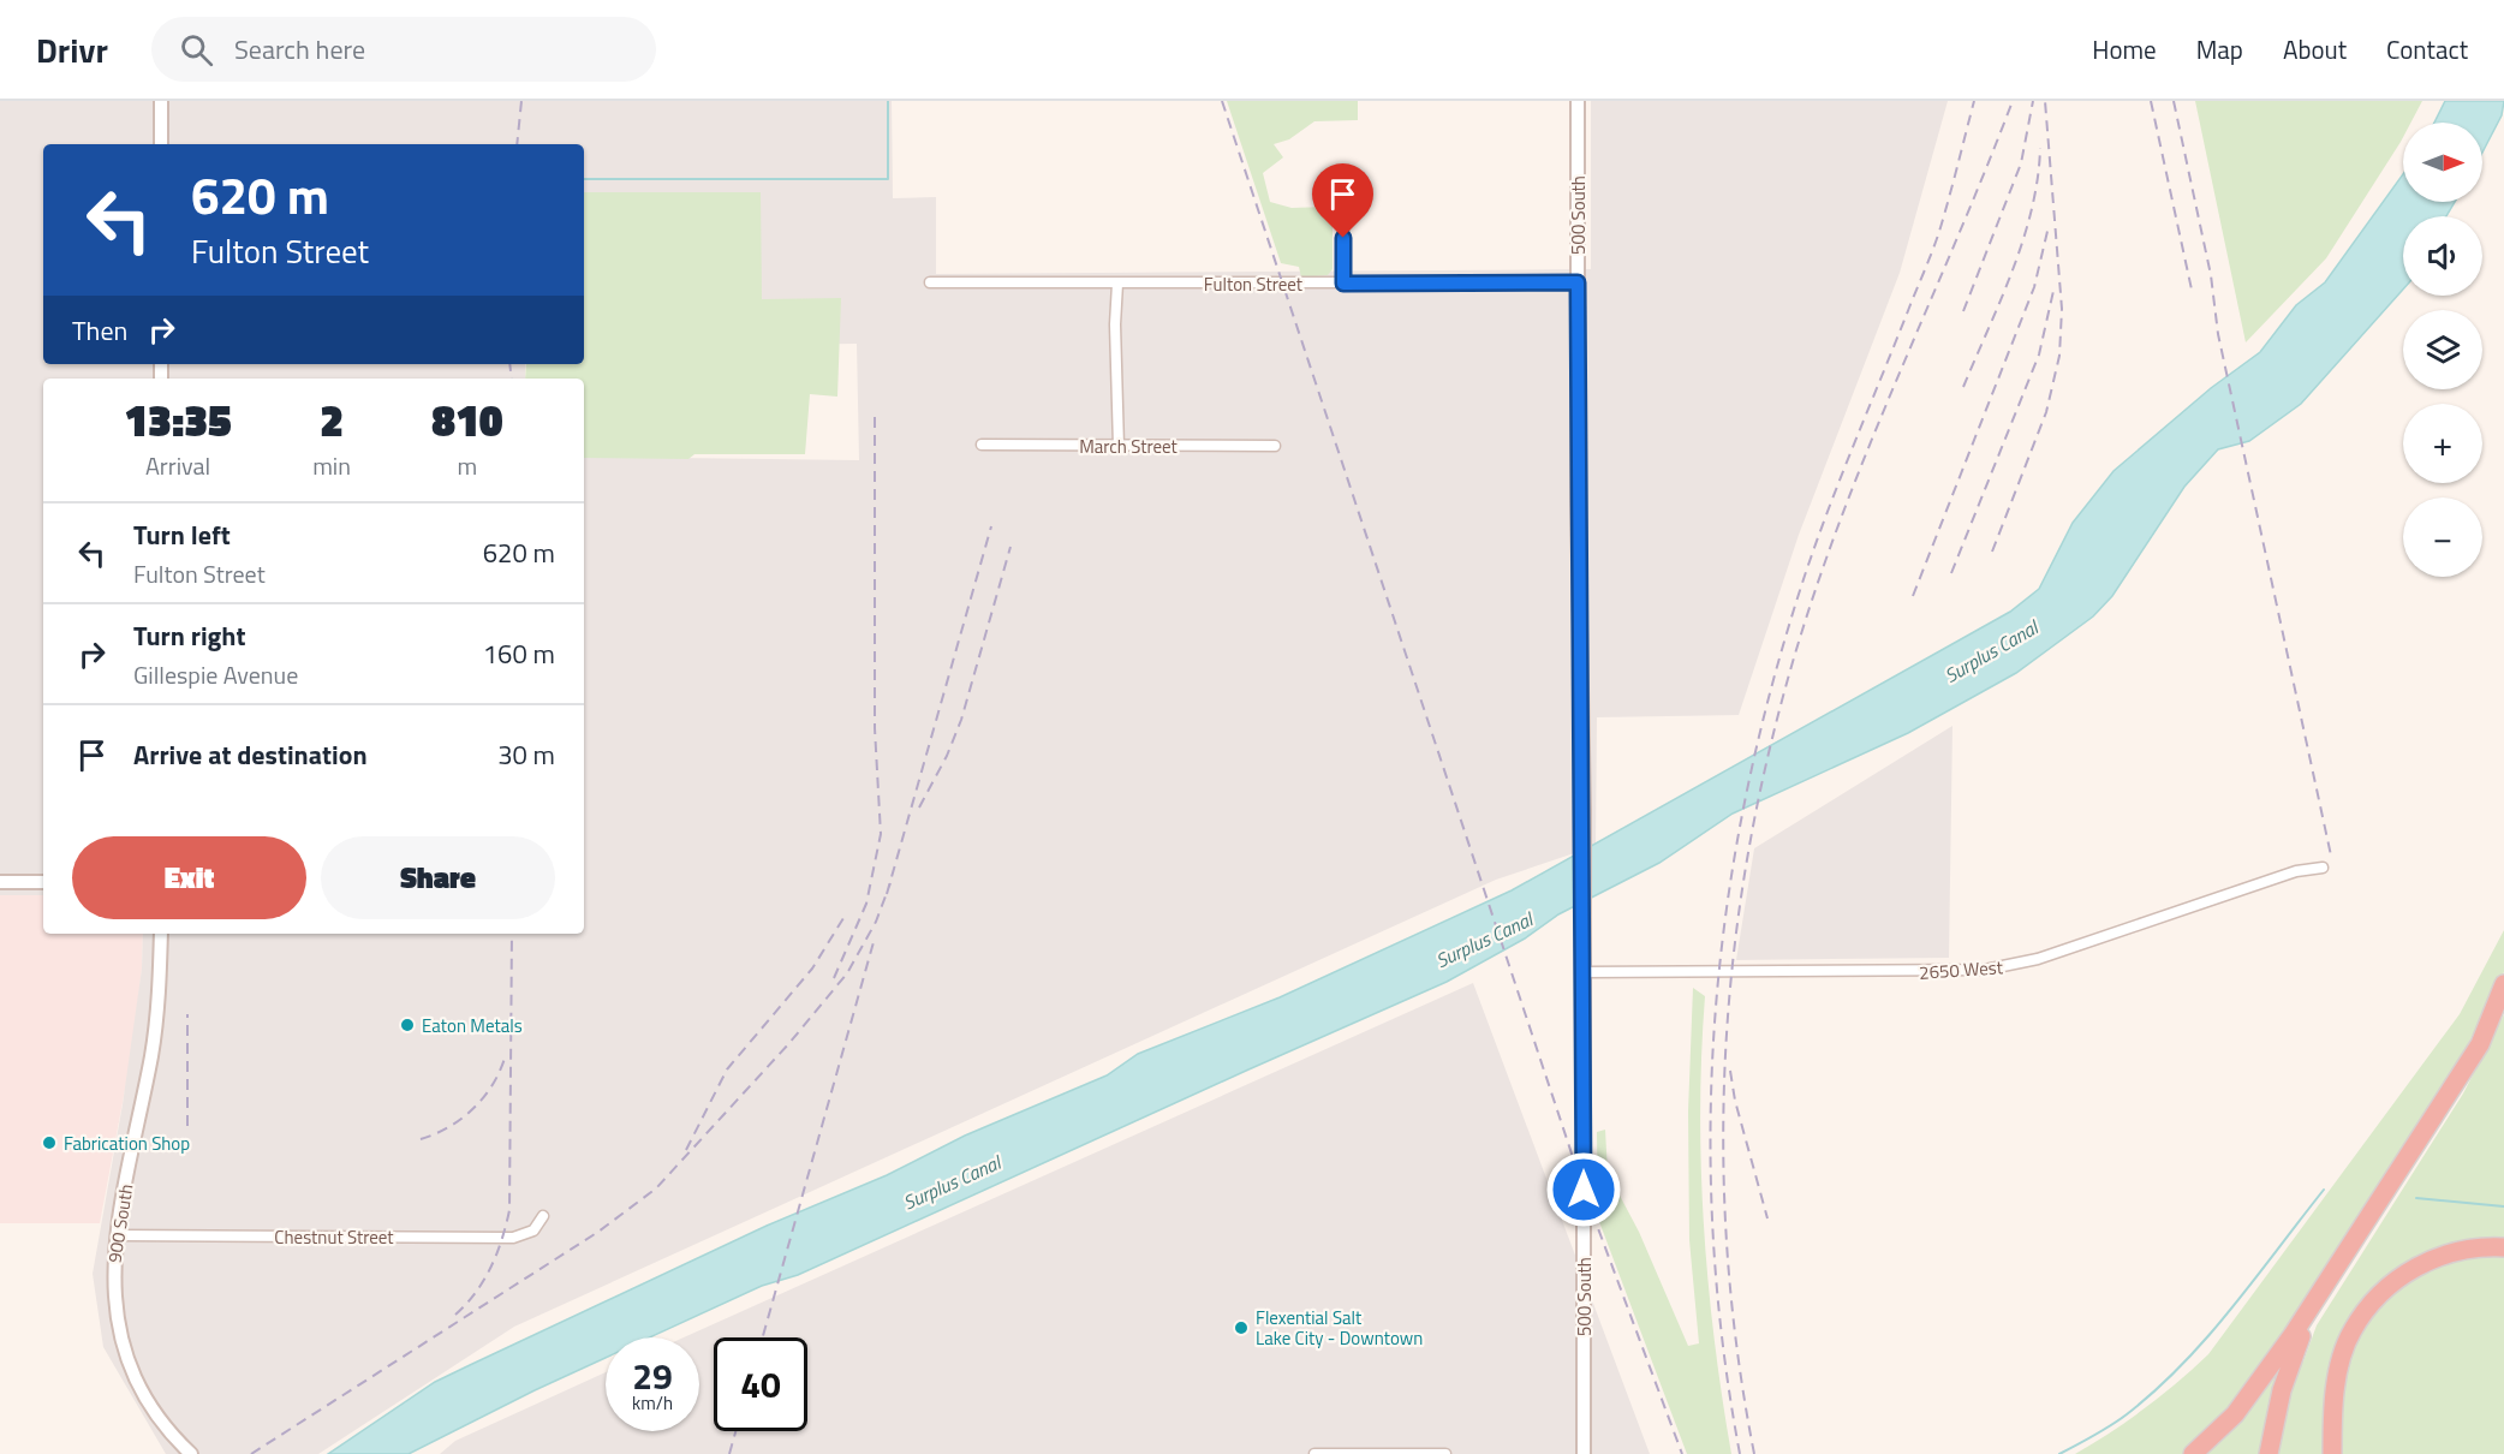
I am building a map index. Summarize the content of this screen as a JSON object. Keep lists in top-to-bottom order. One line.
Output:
{"streets":{"street":["500 South","Fulton Street","March Street","2650 West","900 South","Chestnut Street"]},"crossings":[["500 South","Fulton Street"],["500 South","2650 West"],["900 South","Chestnut Street"]],"water":["Surplus Canal"],"places":["Eaton Metals","Fabrication Shop","Flexential Salt Lake City - Downtown"],"north":"right","page":{"header":"Drivr","search":"Search here","nav":["Home","Map","About","Contact"],"map_buttons":["+","−"],"turn":["620 m","Fulton Street"],"then":"Then","eta":["13:35","Arrival","2","min","810","m"],"list":[{"name":"Turn left","note":"Fulton Street","value":"620 m"},{"name":"Turn right","note":"Gillespie Avenue","value":"160 m"},{"name":"Arrive at destination","value":"30 m"}],"buttons":["Exit","Share"],"speed":"29 km/h","limit":"40"}}
